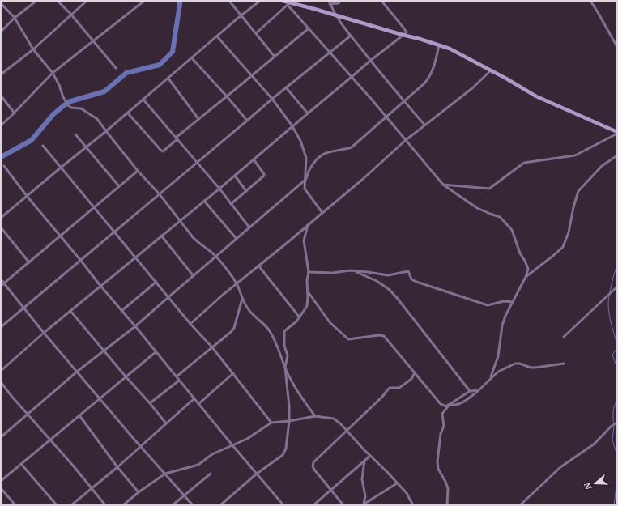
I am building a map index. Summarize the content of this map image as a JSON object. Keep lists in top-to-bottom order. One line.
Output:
{"north":"left"}
